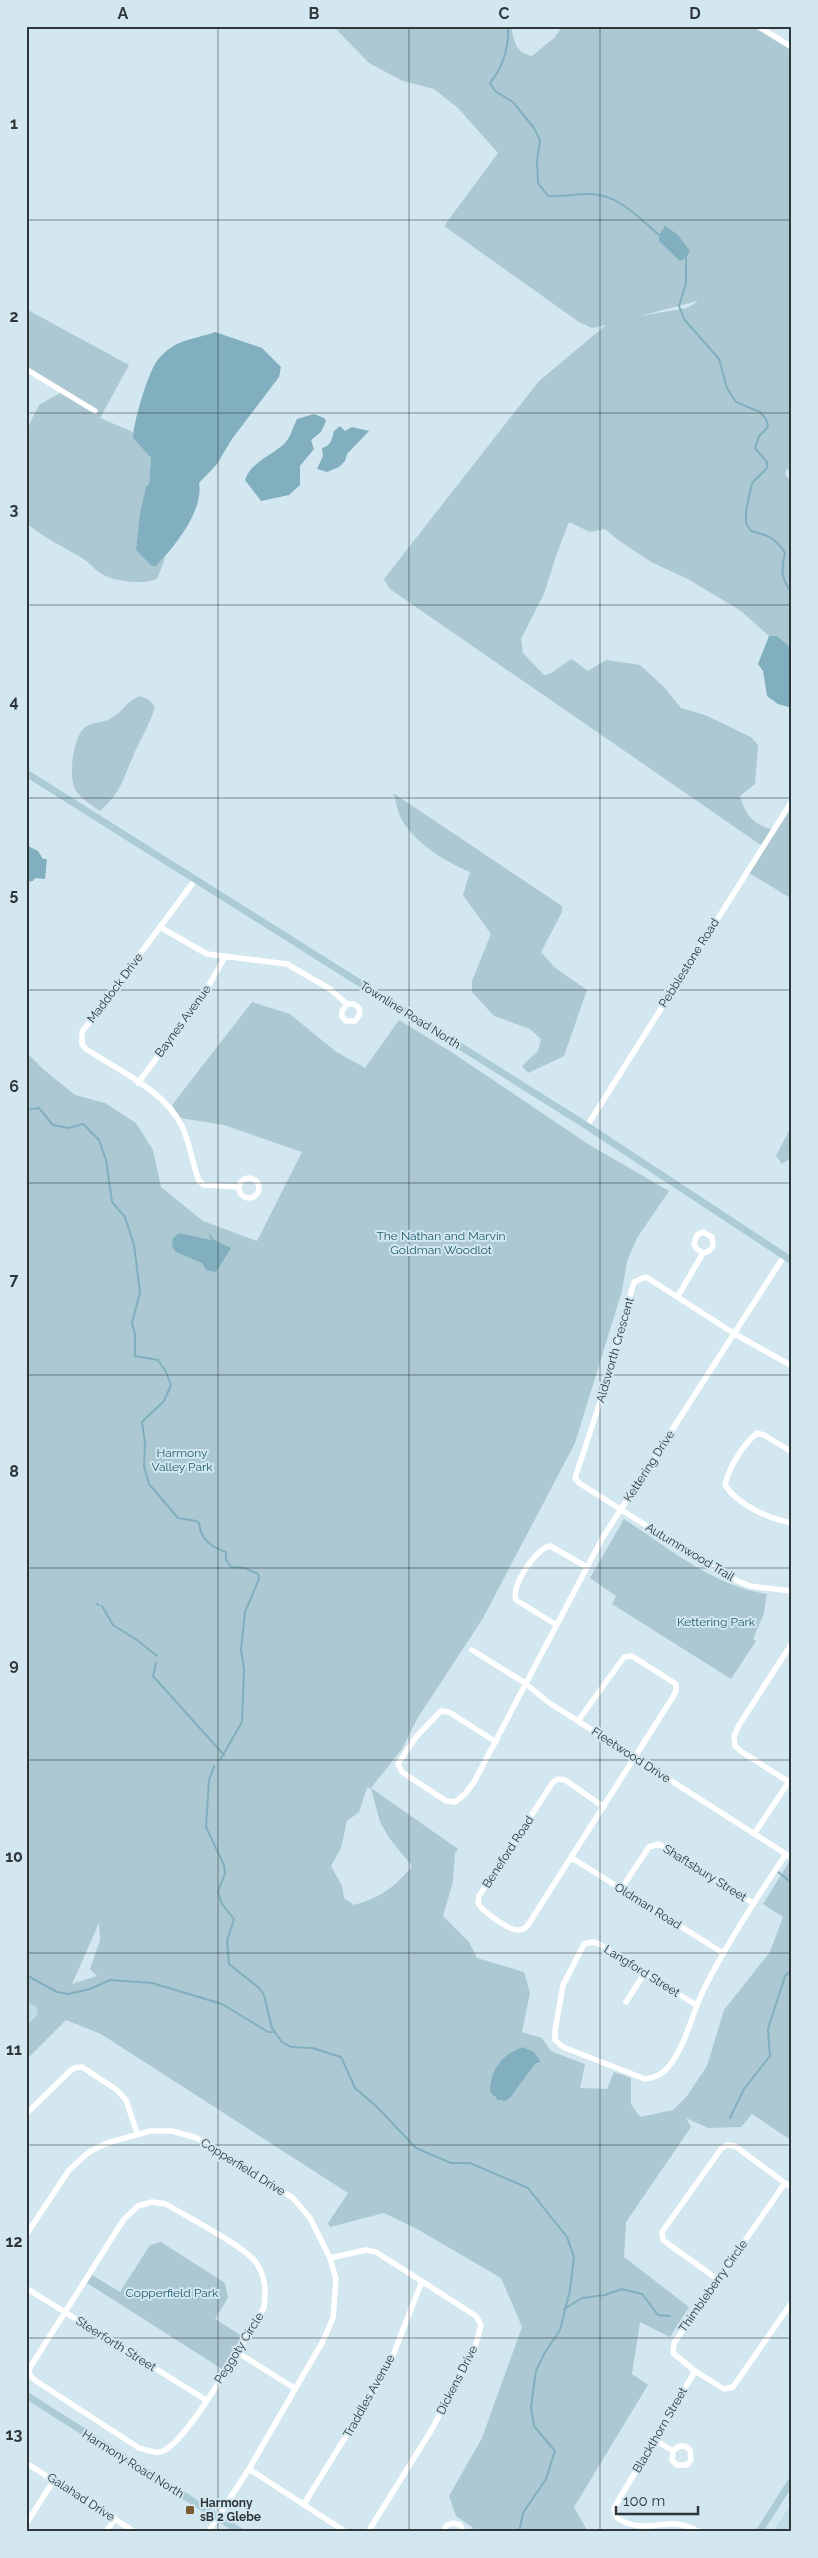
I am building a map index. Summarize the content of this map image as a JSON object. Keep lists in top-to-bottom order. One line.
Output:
{"streets":{"main road":["Townline Road North","Harmony Road North"],"street":["Pebblestone Road","Maddock Drive","Baynes Avenue","Aldsworth Crescent","Kettering Drive","Autumnwood Trail","Fleetwood Drive","Beneford Road","Shaftsbury Street","Oldman Road","Langford Street","Copperfield Drive","Thimbleberry Circle","Steerforth Street","Peggoty Circle","Dickens Drive","Traddles Avenue","Blackthorn Street","Galahad Drive"]},"crossings":[["Pebblestone Road","Townline Road North"],["Maddock Drive","Townline Road North"],["Maddock Drive","Baynes Avenue"],["Townline Road North","Kettering Drive"],["Aldsworth Crescent","Kettering Drive"],["Aldsworth Crescent","Autumnwood Trail"],["Kettering Drive","Autumnwood Trail"],["Kettering Drive","Fleetwood Drive"],["Fleetwood Drive","Beneford Road"],["Fleetwood Drive","Langford Street"],["Beneford Road","Oldman Road"],["Shaftsbury Street","Oldman Road"],["Shaftsbury Street","Langford Street"],["Oldman Road","Langford Street"],["Copperfield Drive","Dickens Drive"],["Copperfield Drive","Harmony Road North"],["Thimbleberry Circle","Blackthorn Street"],["Steerforth Street","Peggoty Circle"],["Dickens Drive","Traddles Avenue"]],"parks":["The Nathan and Marvin Goldman Woodlot","Harmony Valley Park","Kettering Park","Copperfield Park"],"places":{"transit":["Harmony sB 2 Glebe"]},"scale_bar":"100 m","grid":{"columns":["A","B","C","D"],"rows":["1","2","3","4","5","6","7","8","9","10","11","12","13"]}}
